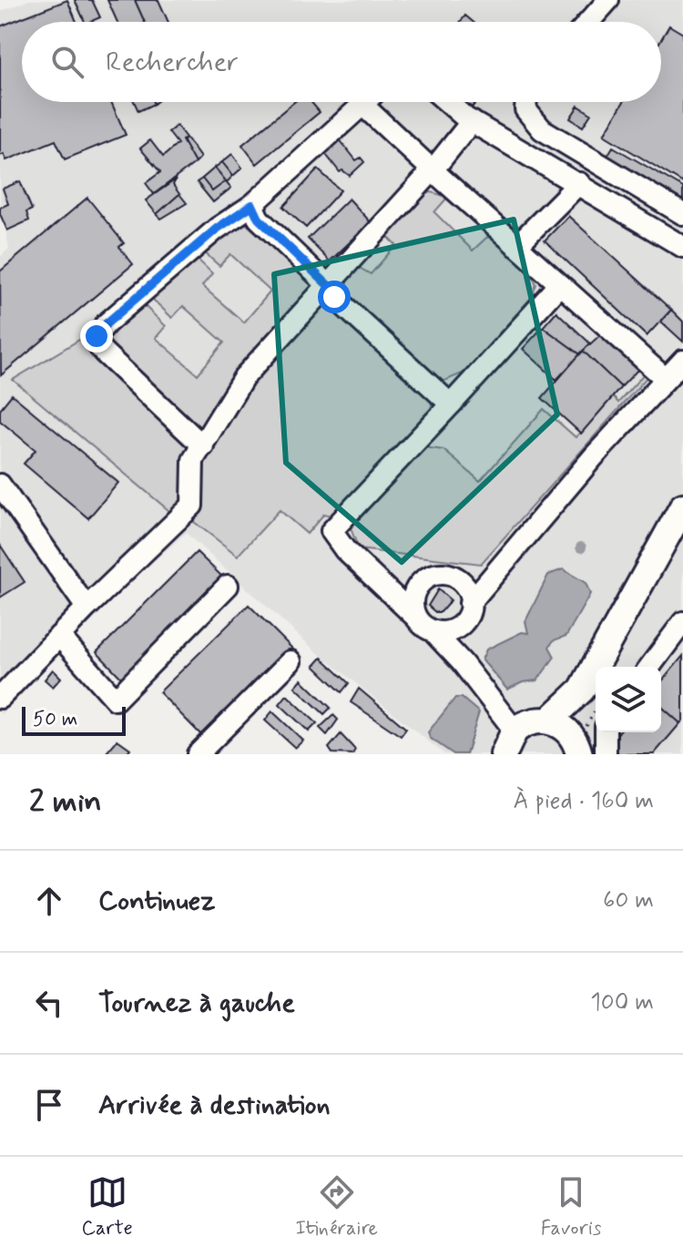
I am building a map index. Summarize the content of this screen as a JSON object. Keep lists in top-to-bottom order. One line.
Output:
{"scale_bar":"50 m","page":{"search":"Rechercher","scale":"50 m","heading":["2 min","À pied · 160 m"],"list":[["Continuez","60 m"],["Tournez à gauche","100 m"],"Arrivée à destination"],"nav":["Carte","Itinéraire","Favoris"]}}
